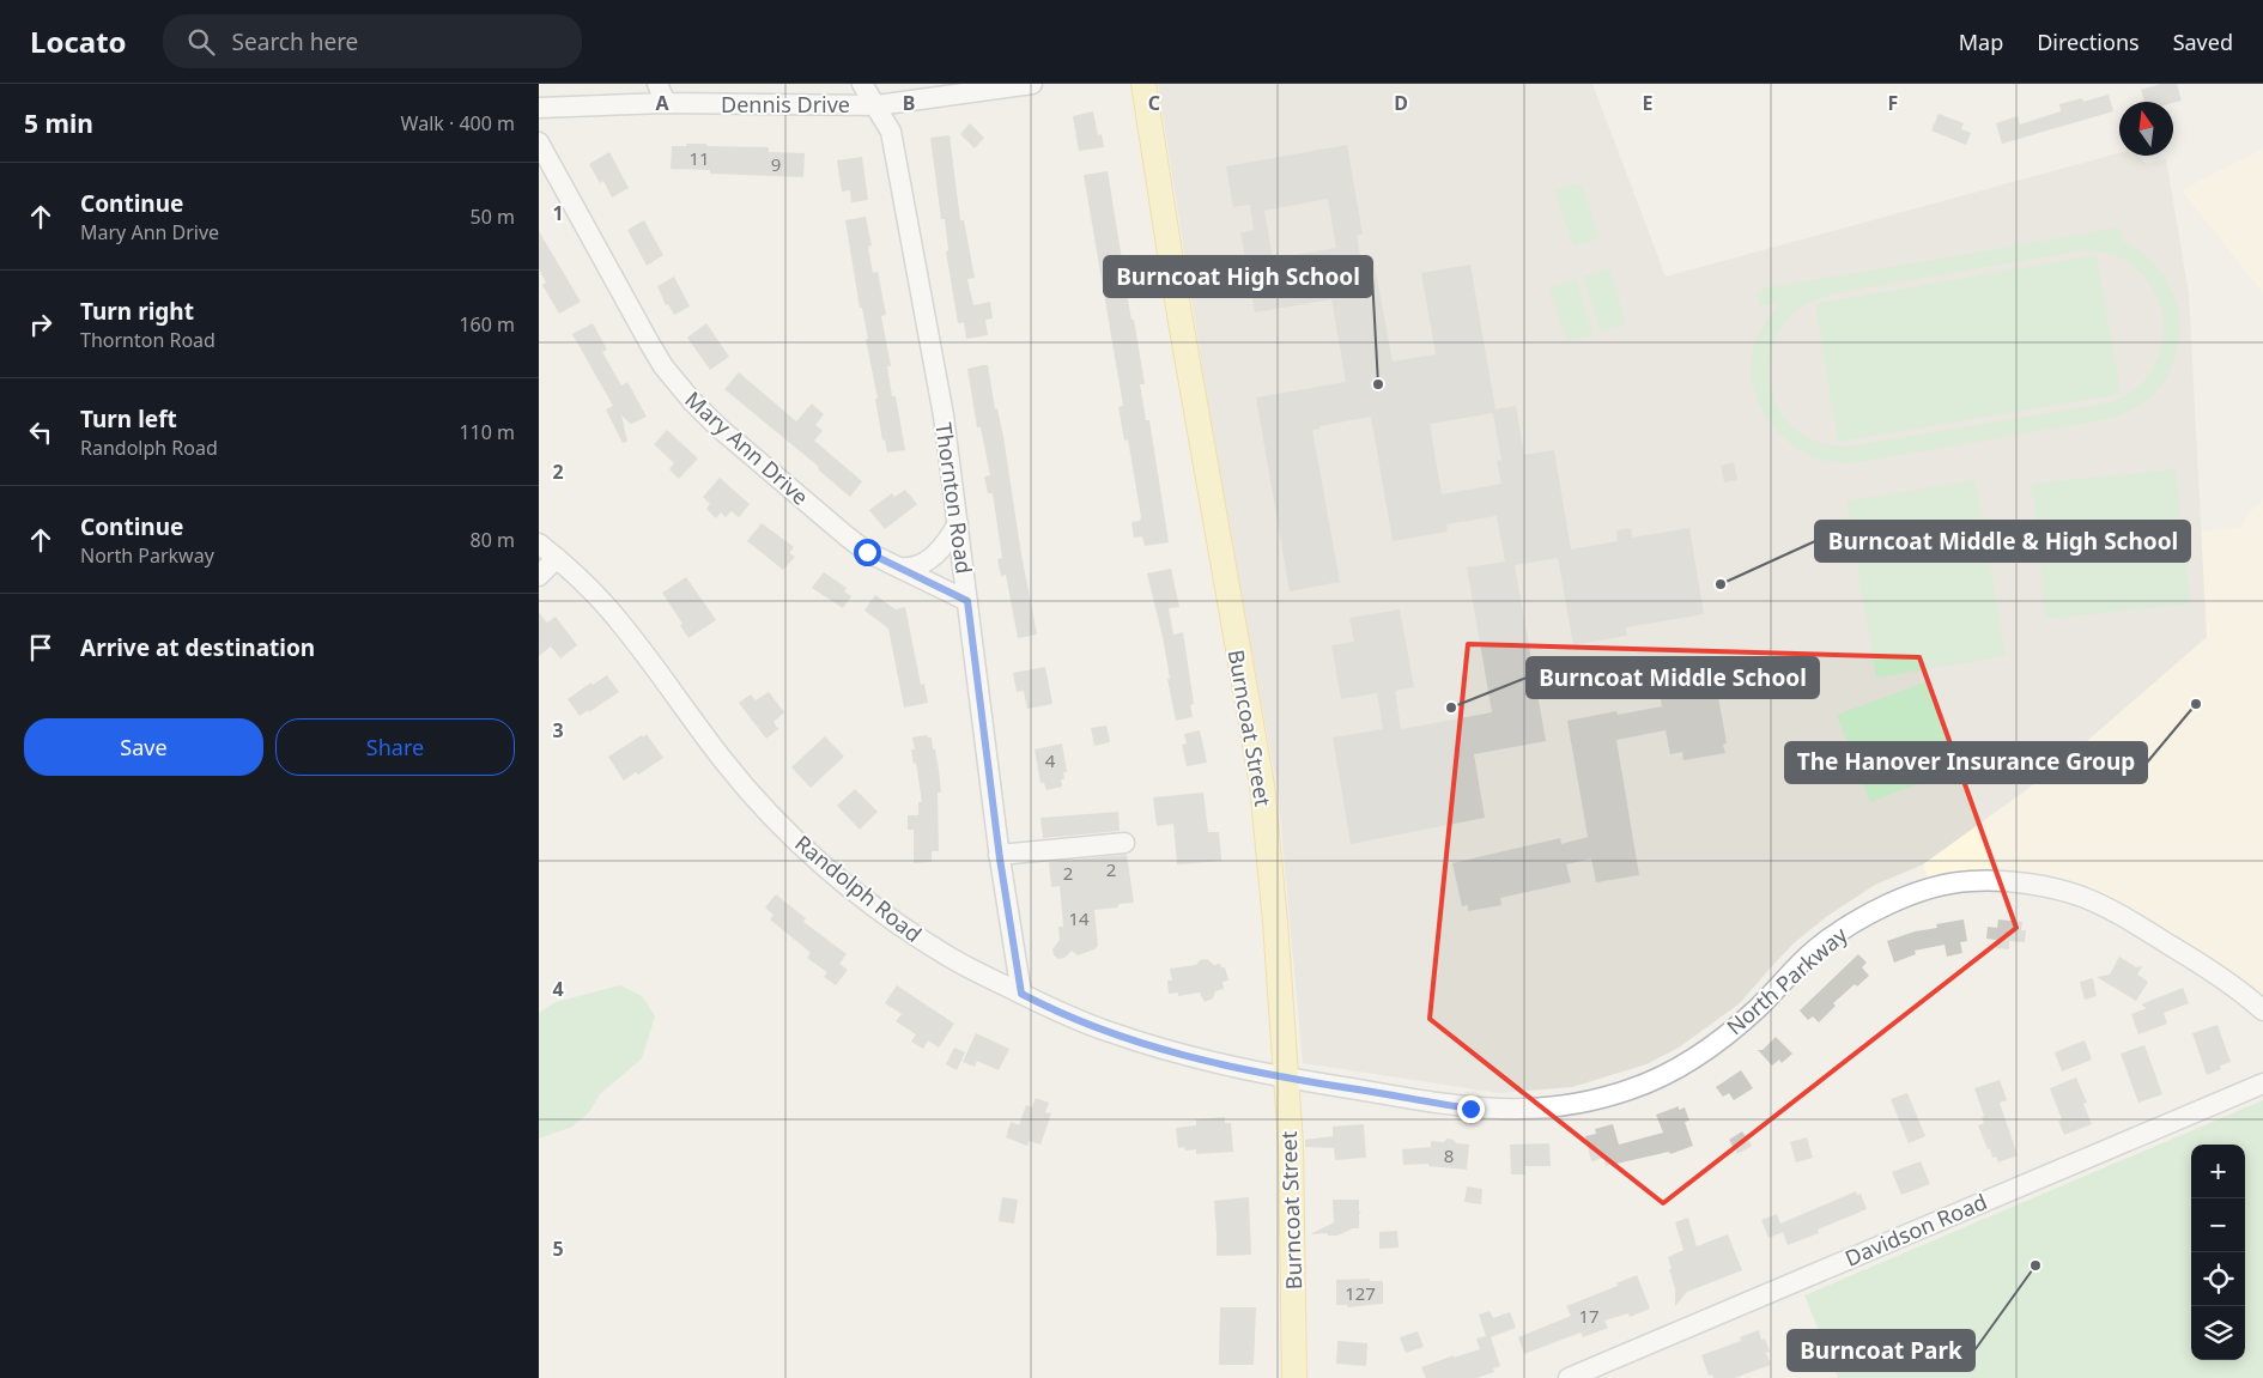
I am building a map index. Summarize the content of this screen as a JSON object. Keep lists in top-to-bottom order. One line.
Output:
{"streets":{"main road":["Burncoat Street"],"street":["Dennis Drive","Mary Ann Drive","Thornton Road","Randolph Road","North Parkway","Davidson Road"]},"crossings":[["Dennis Drive","Thornton Road"],["Mary Ann Drive","Thornton Road"],["Thornton Road","Randolph Road"],["Burncoat Street","Randolph Road"],["Burncoat Street","North Parkway"],["Randolph Road","North Parkway"]],"places":["Burncoat High School","Burncoat Middle & High School","The Hanover Insurance Group","Burncoat Middle School","Burncoat Park"],"house_numbers":["11","9","4","2","2","14","8","127","17"],"north":"top","page":{"header":"Locato","search":"Search here","nav":["Map","Directions","Saved"],"heading":["5 min","Walk · 400 m"],"list":[["Continue","Mary Ann Drive","50 m"],["Turn right","Thornton Road","160 m"],["Turn left","Randolph Road","110 m"],["Continue","North Parkway","80 m"],"Arrive at destination"],"buttons":["Save","Share"],"map_buttons":["+","−"]},"grid":{"columns":["A","B","C","D","E","F"],"rows":["1","2","3","4","5"]}}
